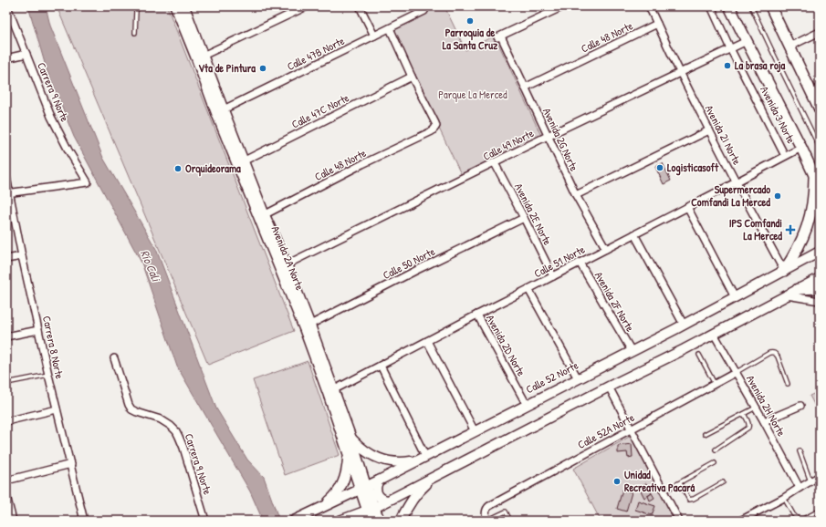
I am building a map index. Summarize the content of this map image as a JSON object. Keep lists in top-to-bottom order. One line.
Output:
{"streets":{"main road":["Avenida 3 Norte","Avenida 2A Norte","Calle 52 Norte"],"street":["Calle 48 Norte","Calle 47B Norte","Carrera 9 Norte","Calle 47C Norte","Avenida 2I Norte","Avenida 2G Norte","Calle 49 Norte","Avenida 2E Norte","Calle 51 Norte","Calle 50 Norte","Avenida 2F Norte","Avenida 2D Norte","Carrera 8 Norte","Avenida 2H Norte","Calle 52A Norte"]},"crossings":[["Calle 48 Norte","Calle 47C Norte"],["Calle 48 Norte","Avenida 2I Norte"],["Calle 48 Norte","Avenida 2G Norte"],["Calle 48 Norte","Avenida 2A Norte"],["Calle 47B Norte","Avenida 2A Norte"],["Carrera 9 Norte","Carrera 8 Norte"],["Calle 47C Norte","Avenida 2A Norte"],["Avenida 3 Norte","Calle 49 Norte"],["Avenida 3 Norte","Calle 51 Norte"],["Avenida 2I Norte","Calle 49 Norte"],["Avenida 2I Norte","Calle 51 Norte"],["Avenida 2I Norte","Calle 52 Norte"],["Avenida 2G Norte","Calle 49 Norte"],["Avenida 2G Norte","Calle 51 Norte"],["Calle 49 Norte","Avenida 2E Norte"],["Calle 49 Norte","Avenida 2A Norte"],["Avenida 2E Norte","Calle 51 Norte"],["Avenida 2E Norte","Calle 50 Norte"],["Avenida 2A Norte","Calle 51 Norte"],["Avenida 2A Norte","Calle 50 Norte"],["Avenida 2A Norte","Calle 52 Norte"],["Calle 51 Norte","Avenida 2F Norte"],["Calle 51 Norte","Avenida 2D Norte"],["Avenida 2F Norte","Calle 52 Norte"],["Avenida 2D Norte","Calle 52 Norte"],["Avenida 2H Norte","Calle 52A Norte"]],"water":["Río Cali"],"parks":["Parque La Merced"],"places":{"other":["Parroquia de La Santa Cruz","La brasa roja","Vta de Pintura","Logisticasoft","Orquideorama","Supermercado Comfandi La Merced","Unidad Recreativa Pacará"],"health":["IPS Comfandi La Merced"]}}
